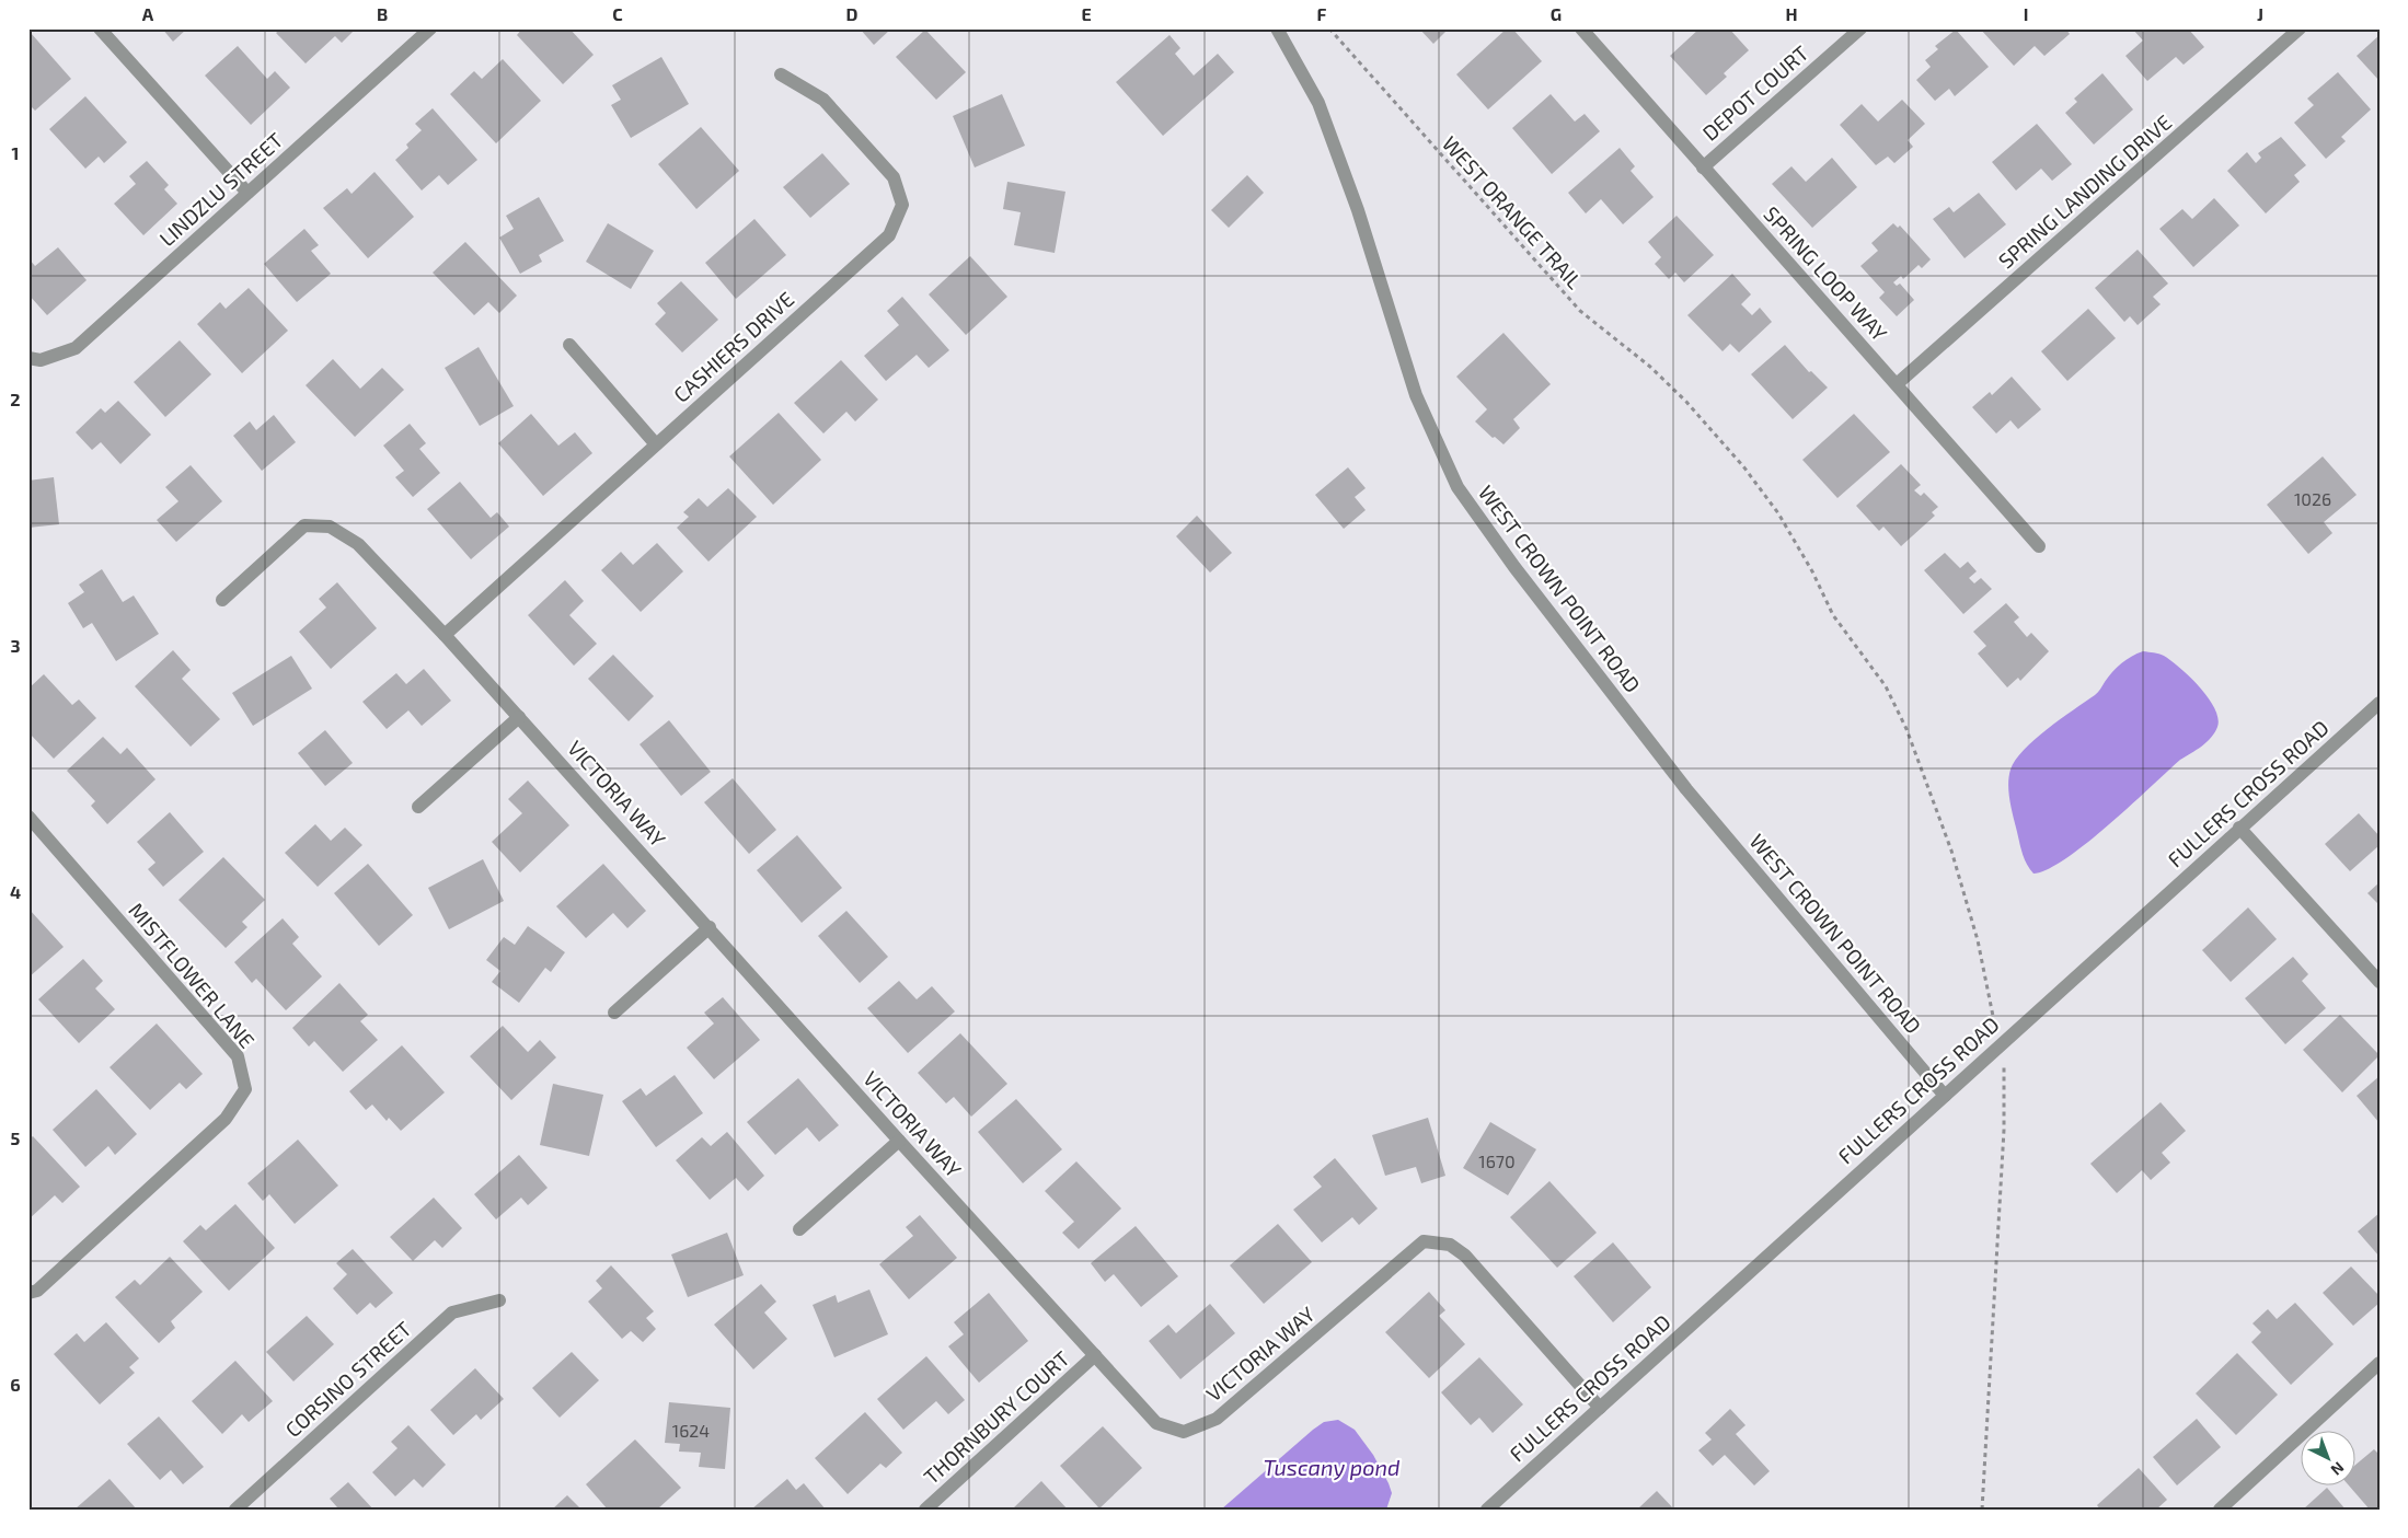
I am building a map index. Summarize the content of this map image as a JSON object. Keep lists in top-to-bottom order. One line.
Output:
{"streets":{"street":["DEPOT COURT","LINDZLU STREET","SPRING LANDING DRIVE","SPRING LOOP WAY","CASHIERS DRIVE","WEST CROWN POINT ROAD","VICTORIA WAY","FULLERS CROSS ROAD","MISTFLOWER LANE","CORSINO STREET","THORNBURY COURT"],"path":["WEST ORANGE TRAIL"]},"crossings":[["DEPOT COURT","SPRING LOOP WAY"],["SPRING LANDING DRIVE","SPRING LOOP WAY"],["CASHIERS DRIVE","VICTORIA WAY"],["WEST CROWN POINT ROAD","FULLERS CROSS ROAD"],["VICTORIA WAY","FULLERS CROSS ROAD"],["VICTORIA WAY","THORNBURY COURT"]],"water":["Tuscany pond"],"house_numbers":["1026","1670","1624"],"north":"bottom right","grid":{"columns":["A","B","C","D","E","F","G","H","I","J"],"rows":["1","2","3","4","5","6"]}}
